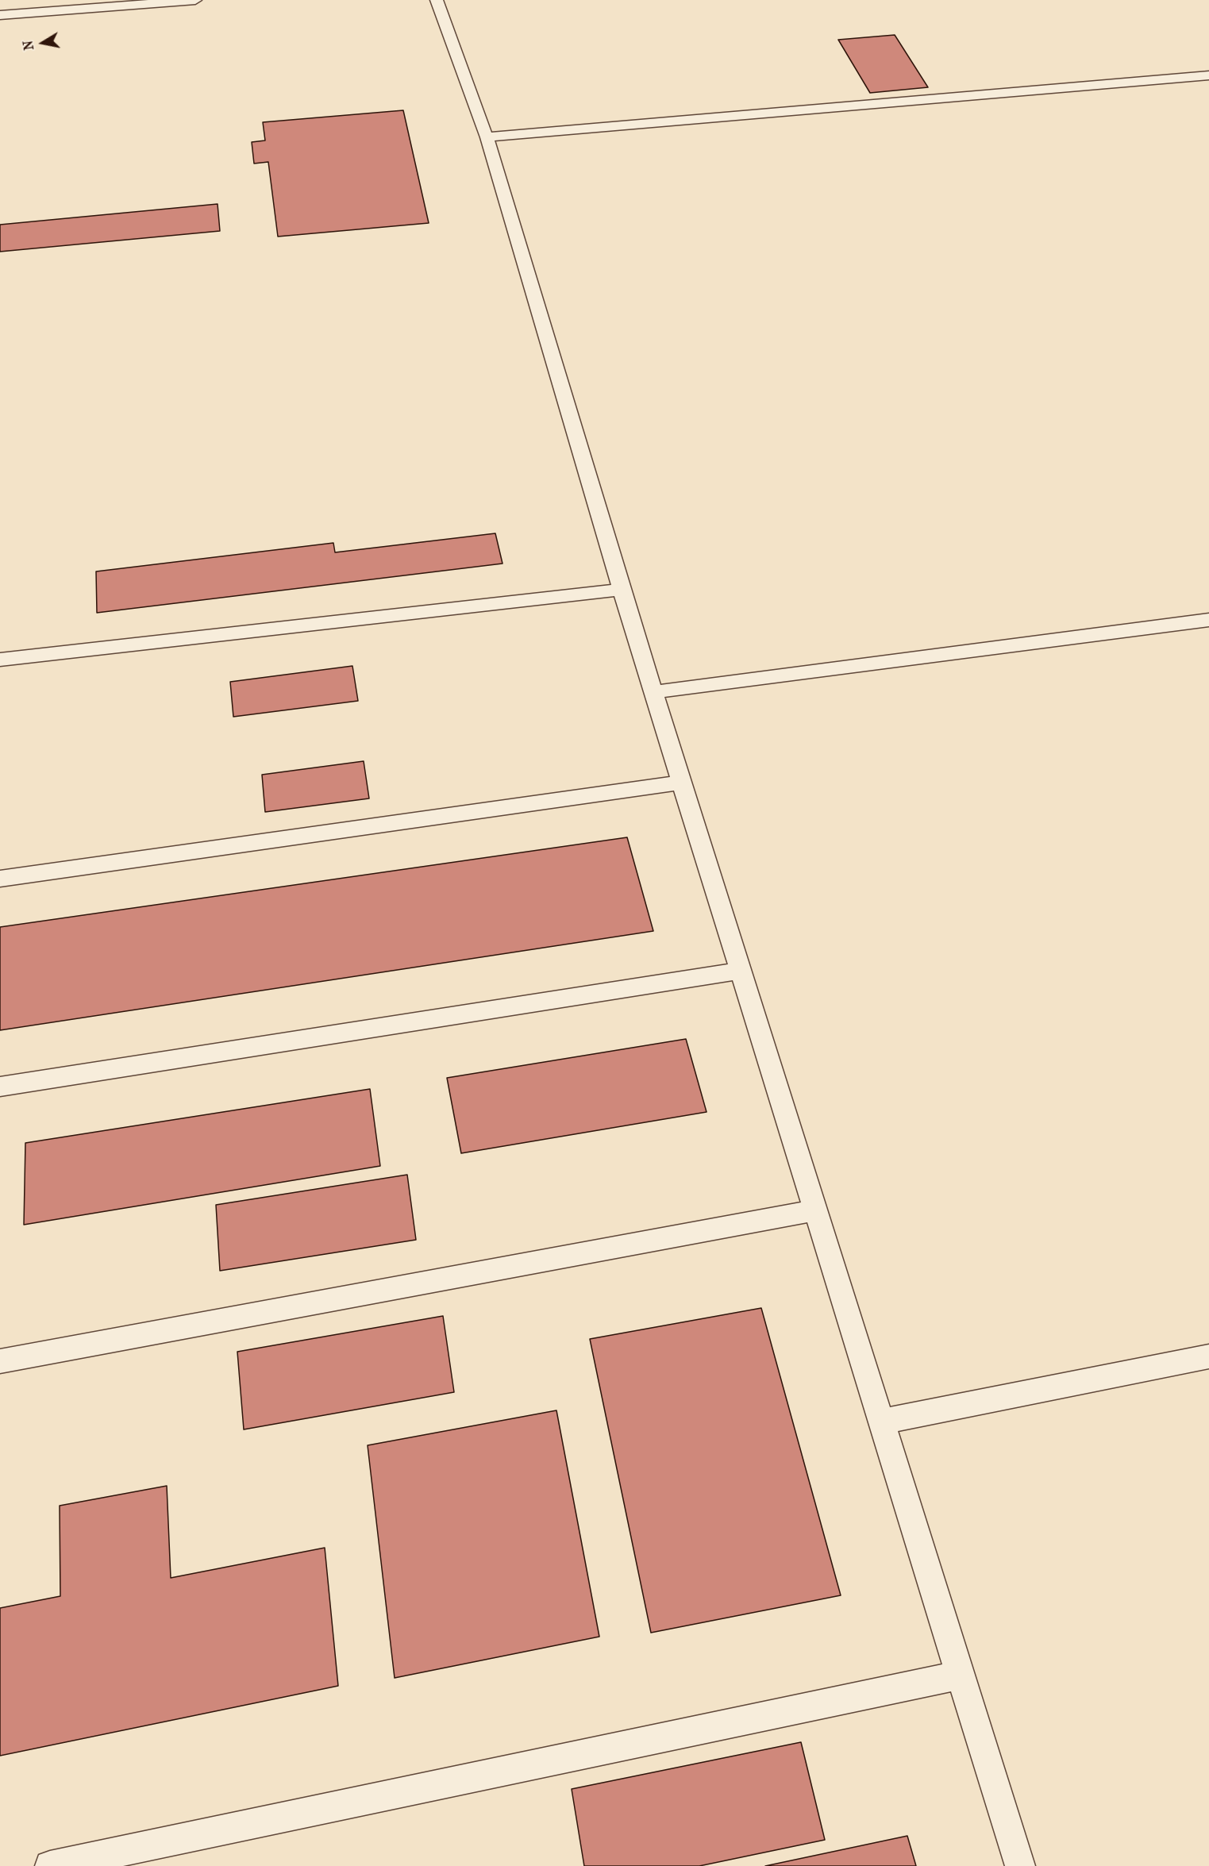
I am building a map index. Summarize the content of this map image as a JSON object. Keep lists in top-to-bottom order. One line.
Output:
{"north":"left"}
